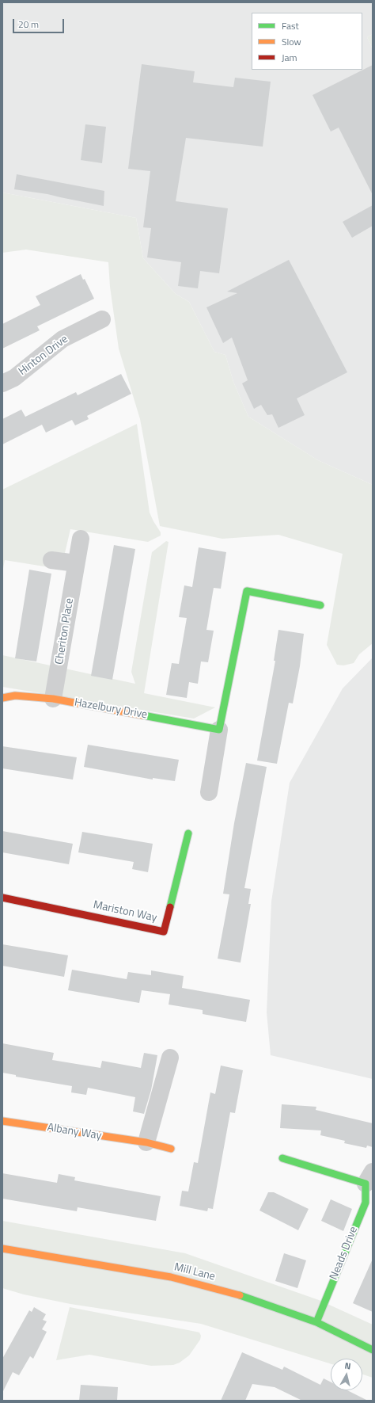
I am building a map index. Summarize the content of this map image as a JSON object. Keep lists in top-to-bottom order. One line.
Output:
{"streets":{"street":["Hinton Drive","Cheriton Place","Hazelbury Drive","Mariston Way","Albany Way","Neads Drive","Mill Lane"]},"crossings":[["Cheriton Place","Hazelbury Drive"],["Neads Drive","Mill Lane"]],"legend":["Fast","Slow","Jam"],"scale_bar":"20 m","north":"top"}
